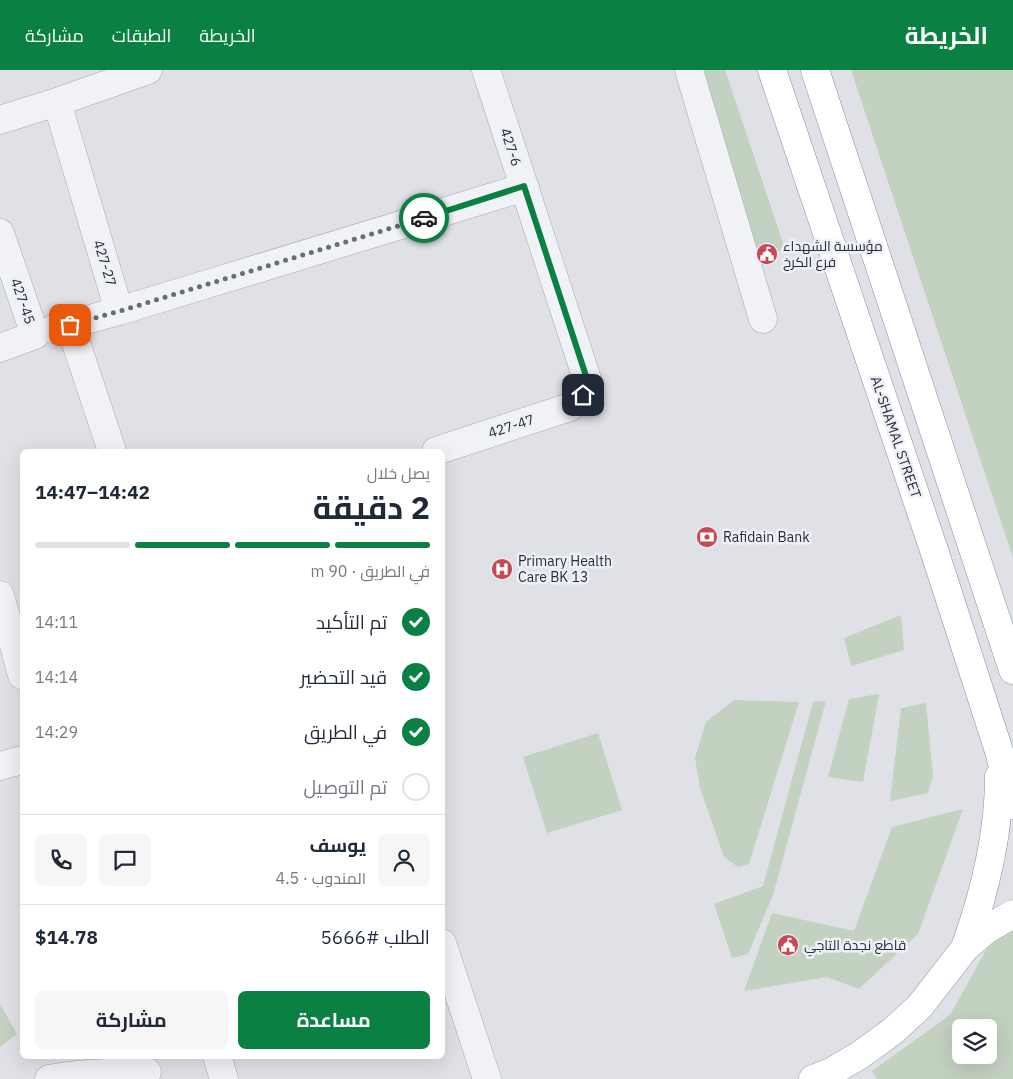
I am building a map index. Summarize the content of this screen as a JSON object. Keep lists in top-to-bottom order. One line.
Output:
{"streets":{"main road":["AL-SHAMAL STREET"],"street":["427-6","427-27","427-45","427-47"]},"crossings":[["427-6","427-47"]],"places":{"public building":["مؤسسة الشهداء فرع الكرخ","قاطع نجدة التاجي"],"bank":["Rafidain Bank"],"hospital":["Primary Health Care BK 13"]},"page":{"header":"الخريطة","nav":["الخريطة","الطبقات","مشاركة"],"heading":["2 دقيقة","يصل خلال","14:42–14:47"],"panel":["يوسف","المندوب · 4.5","الطلب #5666","$14.78"],"bar":"في الطريق · 90 m","list":[["تم التأكيد","14:11"],["قيد التحضير","14:14"],["في الطريق","14:29"],"تم التوصيل"],"buttons":["مساعدة","مشاركة"]}}
